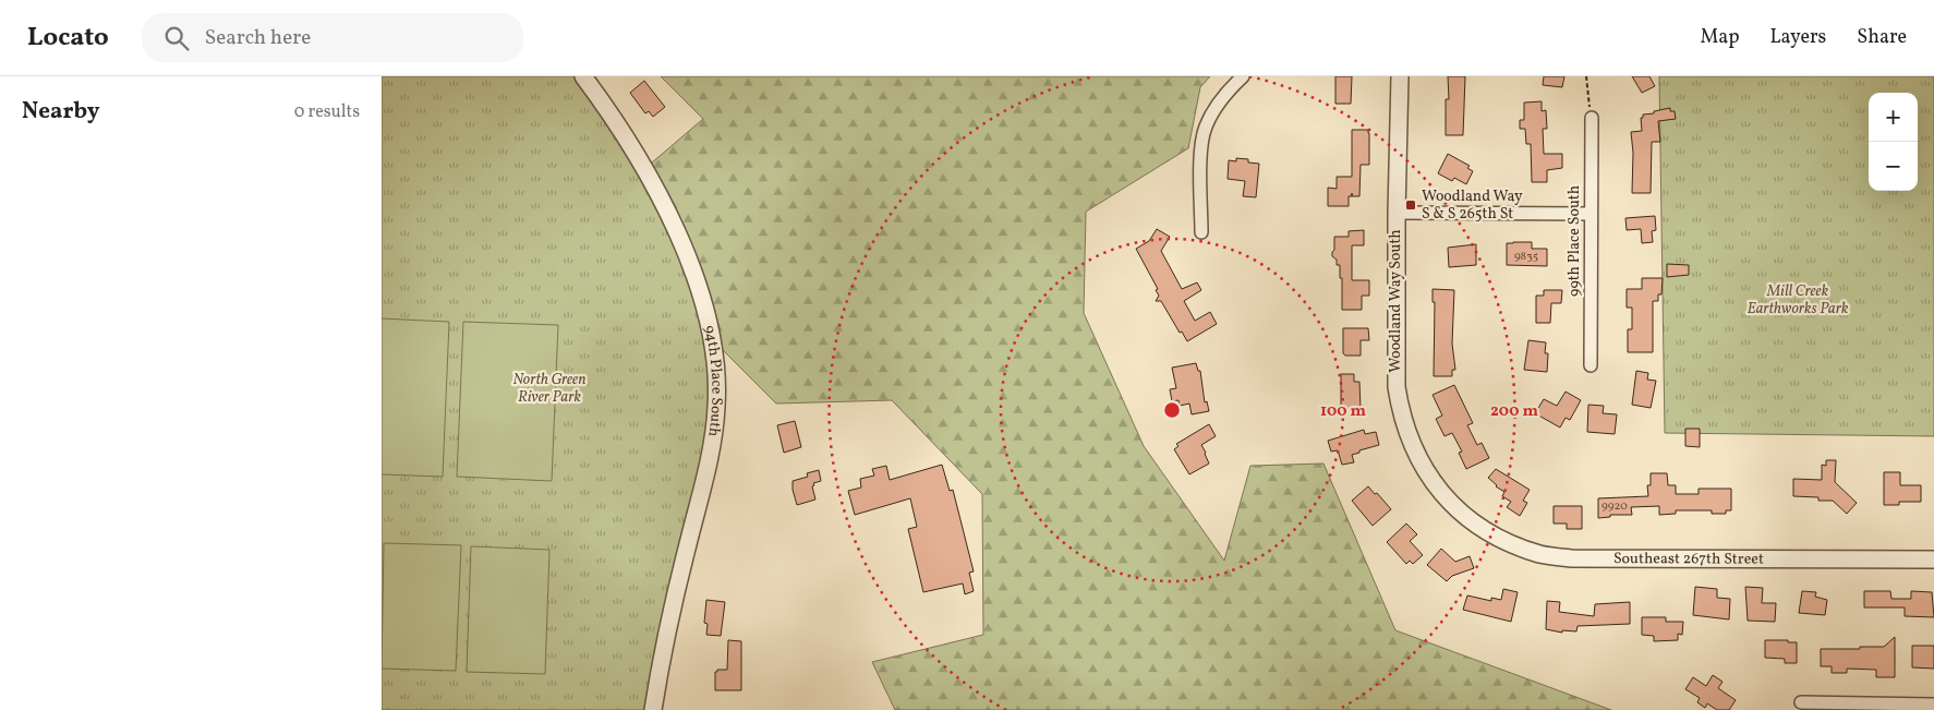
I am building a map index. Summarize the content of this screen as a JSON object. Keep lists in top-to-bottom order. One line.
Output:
{"streets":{"street":["99th Place South","Woodland Way South","94th Place South","Southeast 267th Street"]},"crossings":[["Woodland Way South","Southeast 267th Street"]],"parks":["Mill Creek Earthworks Park","North Green River Park"],"places":{"transit":["Woodland Way S & S 265th St"]},"house_numbers":["9835","9920"],"page":{"header":"Locato","search":"Search here","nav":["Map","Layers","Share"],"heading":["Nearby","0 results"],"map_buttons":["+","−"]},"rings":["100 m","200 m"]}
